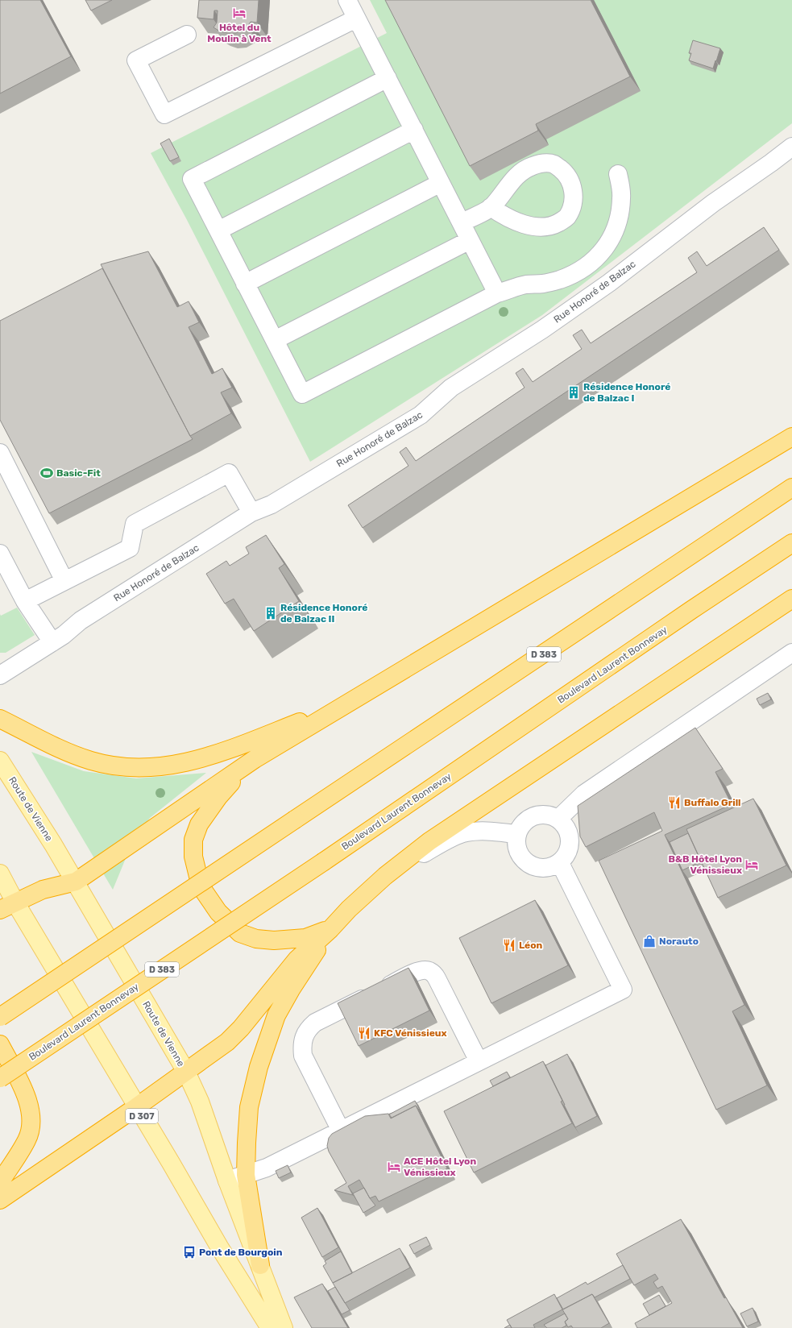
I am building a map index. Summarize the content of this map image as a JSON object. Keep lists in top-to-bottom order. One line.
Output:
{"streets":{"highway":["D 383","Boulevard Laurent Bonnevay"],"main road":["Route de Vienne","D 307"],"street":["Rue Honoré de Balzac"]},"places":{"hotel":["Hôtel du Moulin à Vent","B&B Hôtel Lyon Vénissieux","ACE Hôtel Lyon Vénissieux"],"building":["Résidence Honoré de Balzac I","Résidence Honoré de Balzac II"],"sports":["Basic-Fit"],"restaurant":["Buffalo Grill","Léon","KFC Vénissieux"],"shop":["Norauto"],"bus stop":["Pont de Bourgoin"]}}
